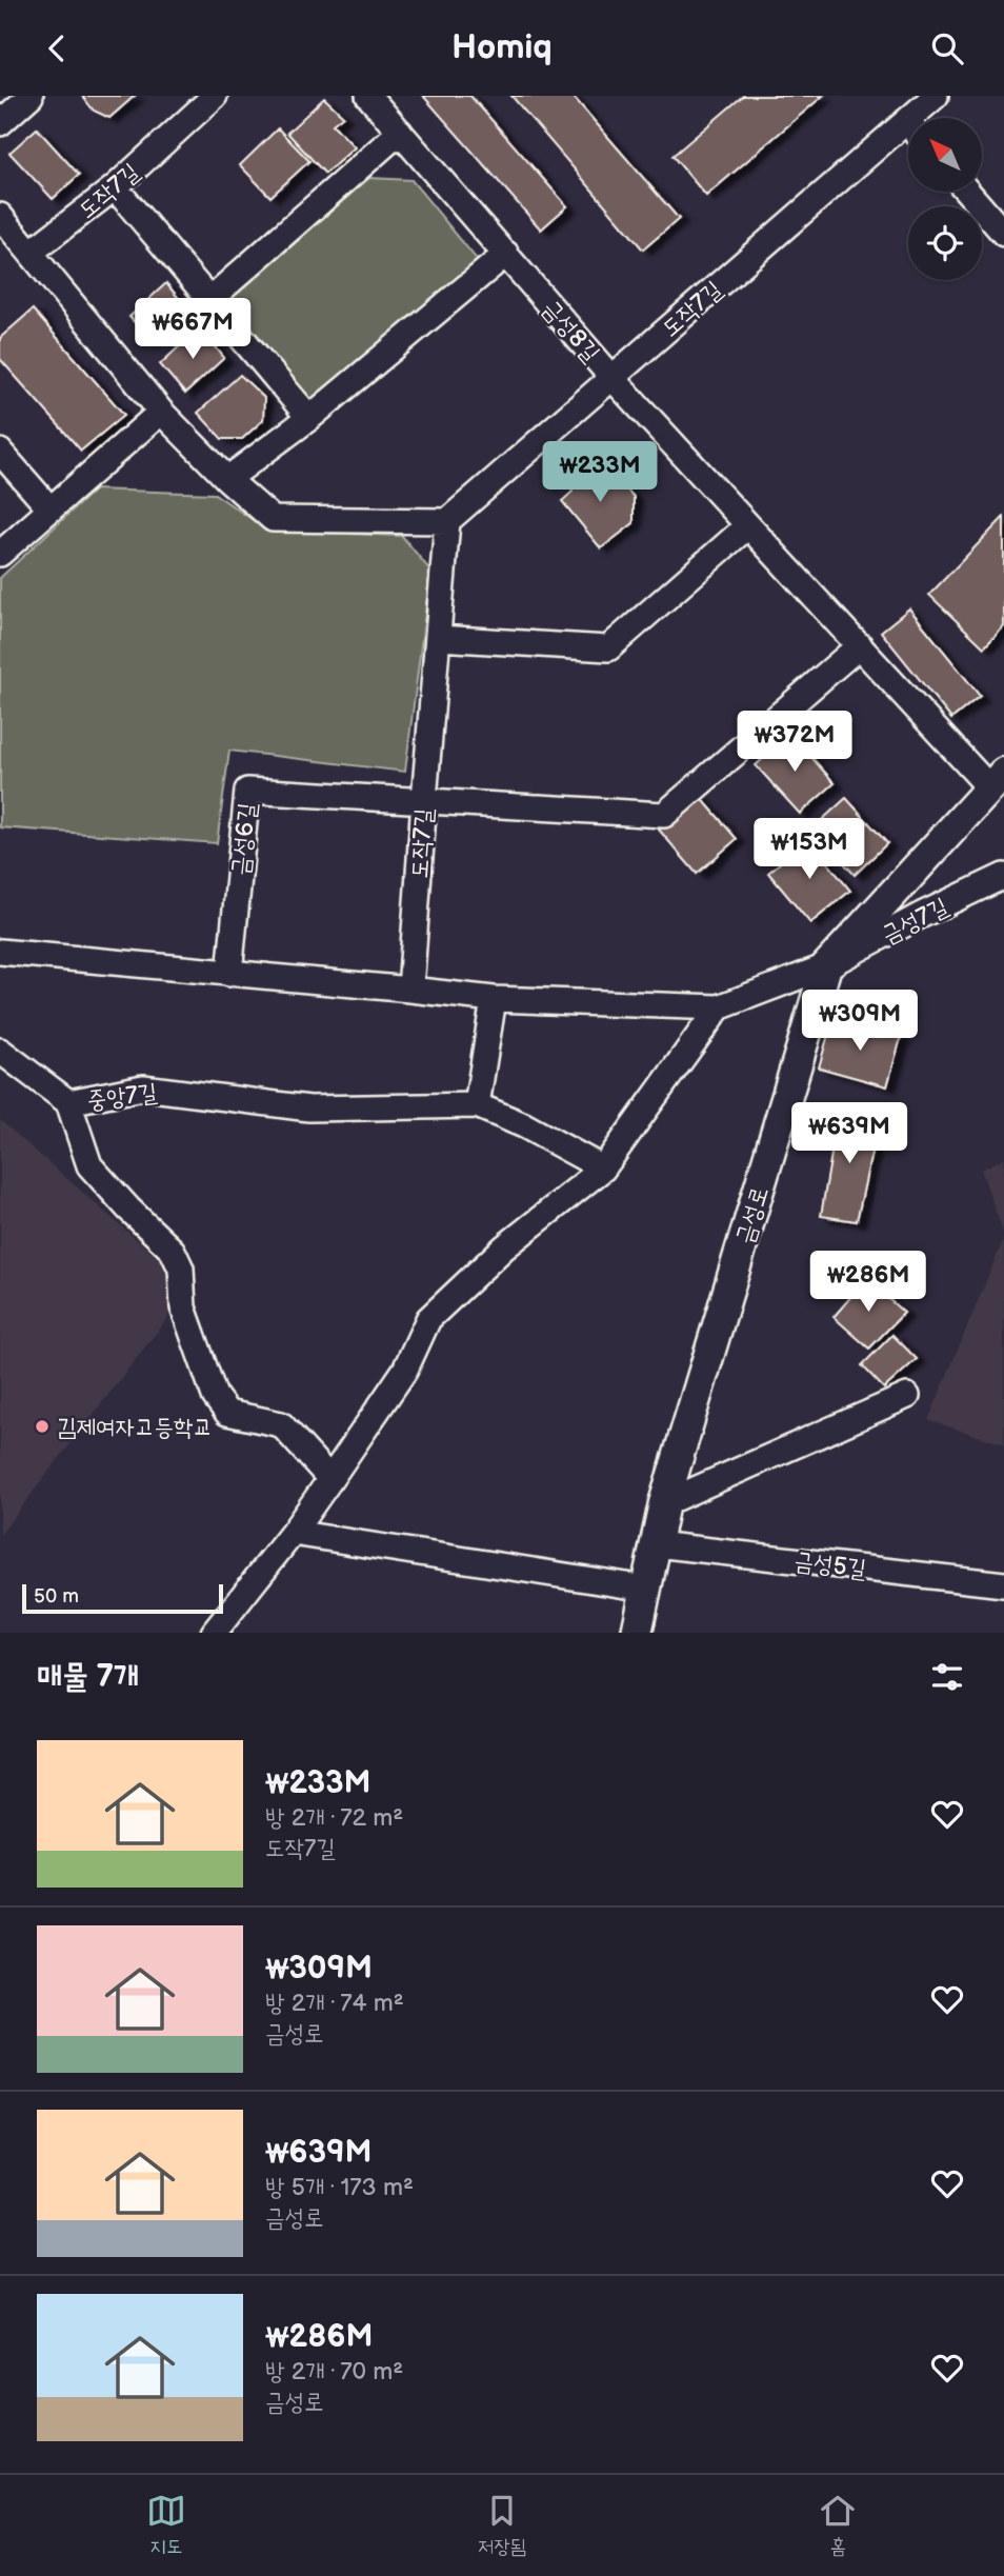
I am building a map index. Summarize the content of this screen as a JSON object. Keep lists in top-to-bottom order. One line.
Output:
{"streets":{"street":["도작7길","금성8길","금성6길","금성7길","중앙7길","금성로","금성5길"]},"crossings":[["도작7길","금성8길"],["도작7길","금성6길"],["금성8길","금성로"],["금성7길","금성로"],["금성로","금성5길"]],"places":["김제여자고등학교"],"scale_bar":"50 m","north":"top left","page":{"header":"Homiq","price":["₩667M","₩233M","₩372M","₩153M","₩309M","₩639M","₩286M"],"scale":"50 m","heading":"매물 7개","list":[{"name":"₩233M","note":"방 2개 · 72 m² · 도작7길"},{"name":"₩309M","note":"방 2개 · 74 m² · 금성로"},{"name":"₩639M","note":"방 5개 · 173 m² · 금성로"},{"name":"₩286M","note":"방 2개 · 70 m² · 금성로"}],"tabs":["지도","저장됨","홈"]}}
